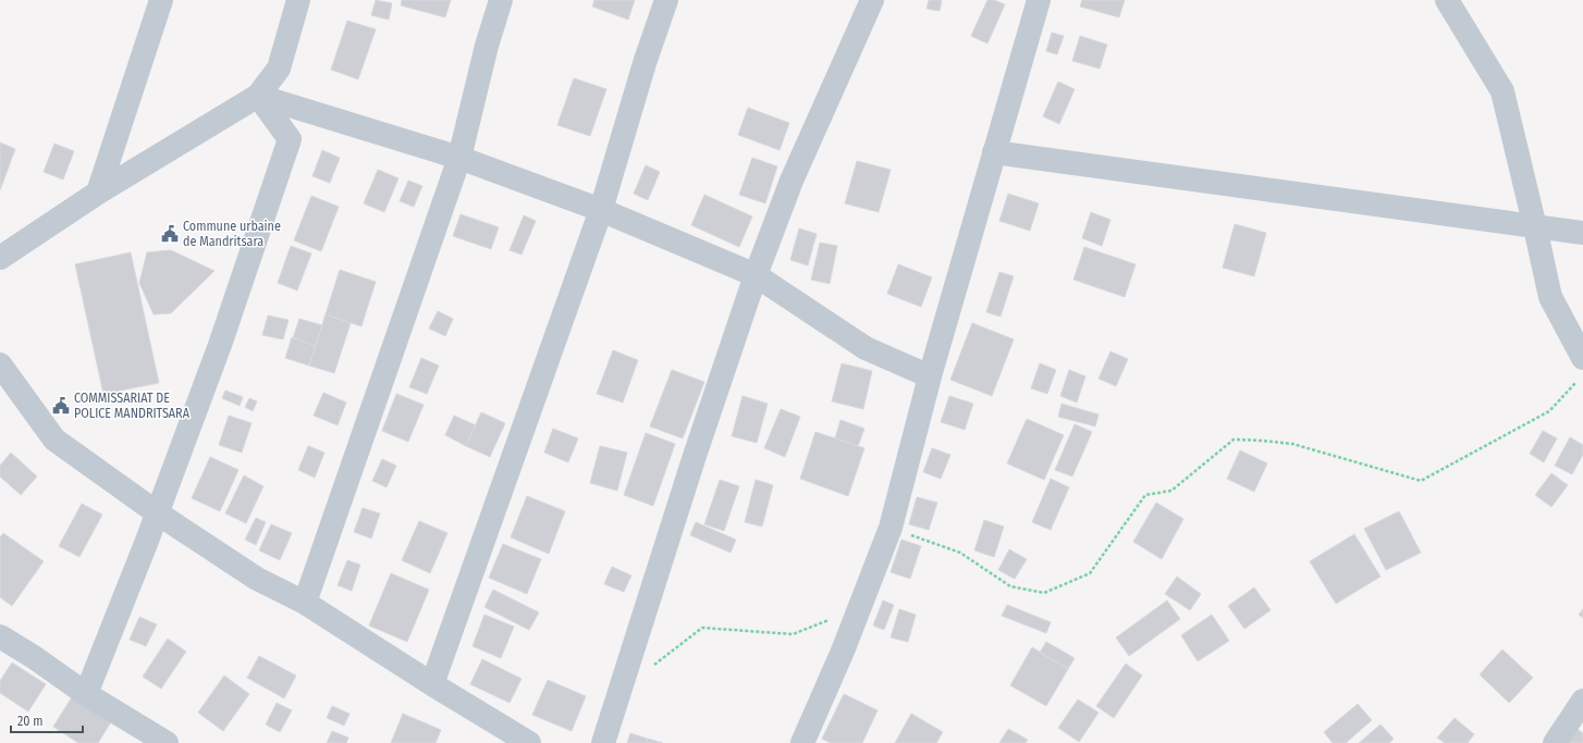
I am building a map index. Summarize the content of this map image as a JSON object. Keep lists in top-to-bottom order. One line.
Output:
{"places":{"public building":["Commune urbaine de Mandritsara","COMMISSARIAT DE POLICE MANDRITSARA"]},"scale_bar":"20 m"}
